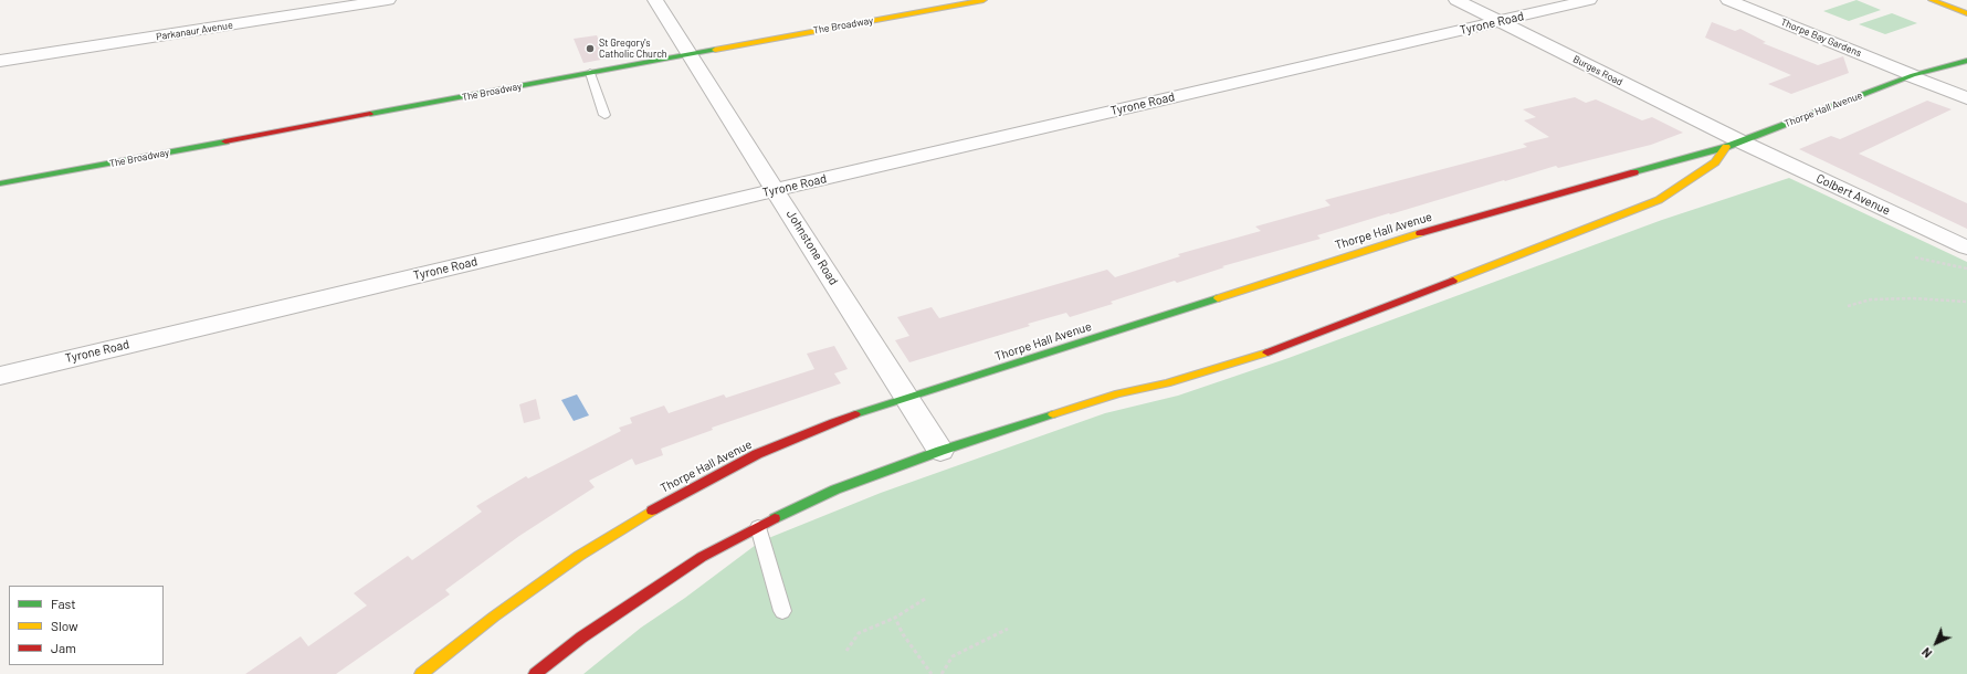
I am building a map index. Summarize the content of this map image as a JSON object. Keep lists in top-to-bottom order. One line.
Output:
{"streets":{"street":["Tyrone Road","The Broadway","Parkanaur Avenue","Thorpe Bay Gardens","Burges Road","Thorpe Hall Avenue","Colbert Avenue","Johnstone Road"]},"crossings":[["Tyrone Road","Burges Road"],["Tyrone Road","Johnstone Road"],["The Broadway","Johnstone Road"],["Thorpe Bay Gardens","Thorpe Hall Avenue"],["Burges Road","Thorpe Hall Avenue"],["Burges Road","Colbert Avenue"],["Thorpe Hall Avenue","Colbert Avenue"],["Thorpe Hall Avenue","Johnstone Road"]],"places":["St Gregory's Catholic Church"],"legend":["Fast","Slow","Jam"],"north":"bottom left"}
